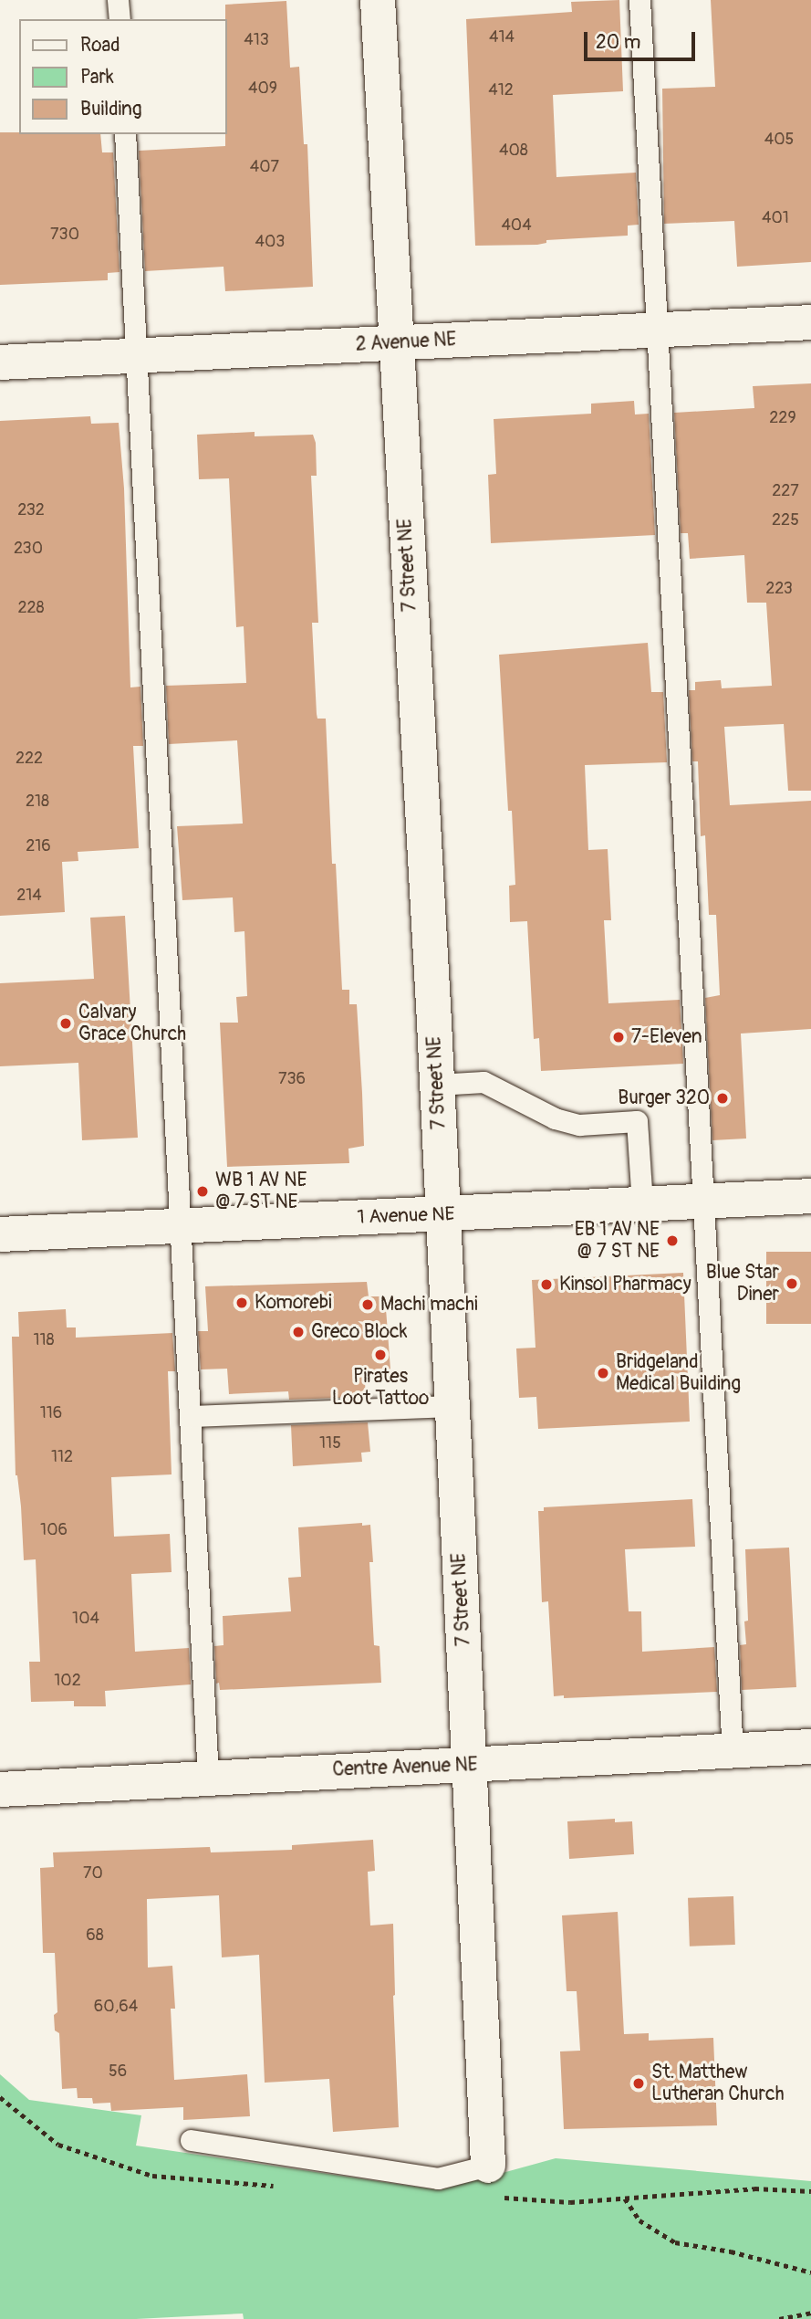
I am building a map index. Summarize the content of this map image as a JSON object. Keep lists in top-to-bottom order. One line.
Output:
{"streets":{"street":["2 Avenue NE","7 Street NE","1 Avenue NE","Centre Avenue NE"]},"crossings":[["2 Avenue NE","7 Street NE"],["7 Street NE","1 Avenue NE"],["7 Street NE","Centre Avenue NE"]],"places":["Calvary Grace Church","7-Eleven","Burger 320","WB 1 AV NE @ 7 ST NE","EB 1 AV NE @ 7 ST NE","Blue Star Diner","Kinsol Pharmacy","Komorebi","Machi machi","Greco Block","Pirates Loot Tattoo","Bridgeland Medical Building","St. Matthew Lutheran Church"],"house_numbers":["414","413","409","412","405","408","407","401","404","730","403","229","227","232","225","230","223","228","222","218","216","214","736","118","116","115","112","106","104","102","70","68","60,64","56"],"legend":["Road","Park","Building"],"scale_bar":"20 m"}
